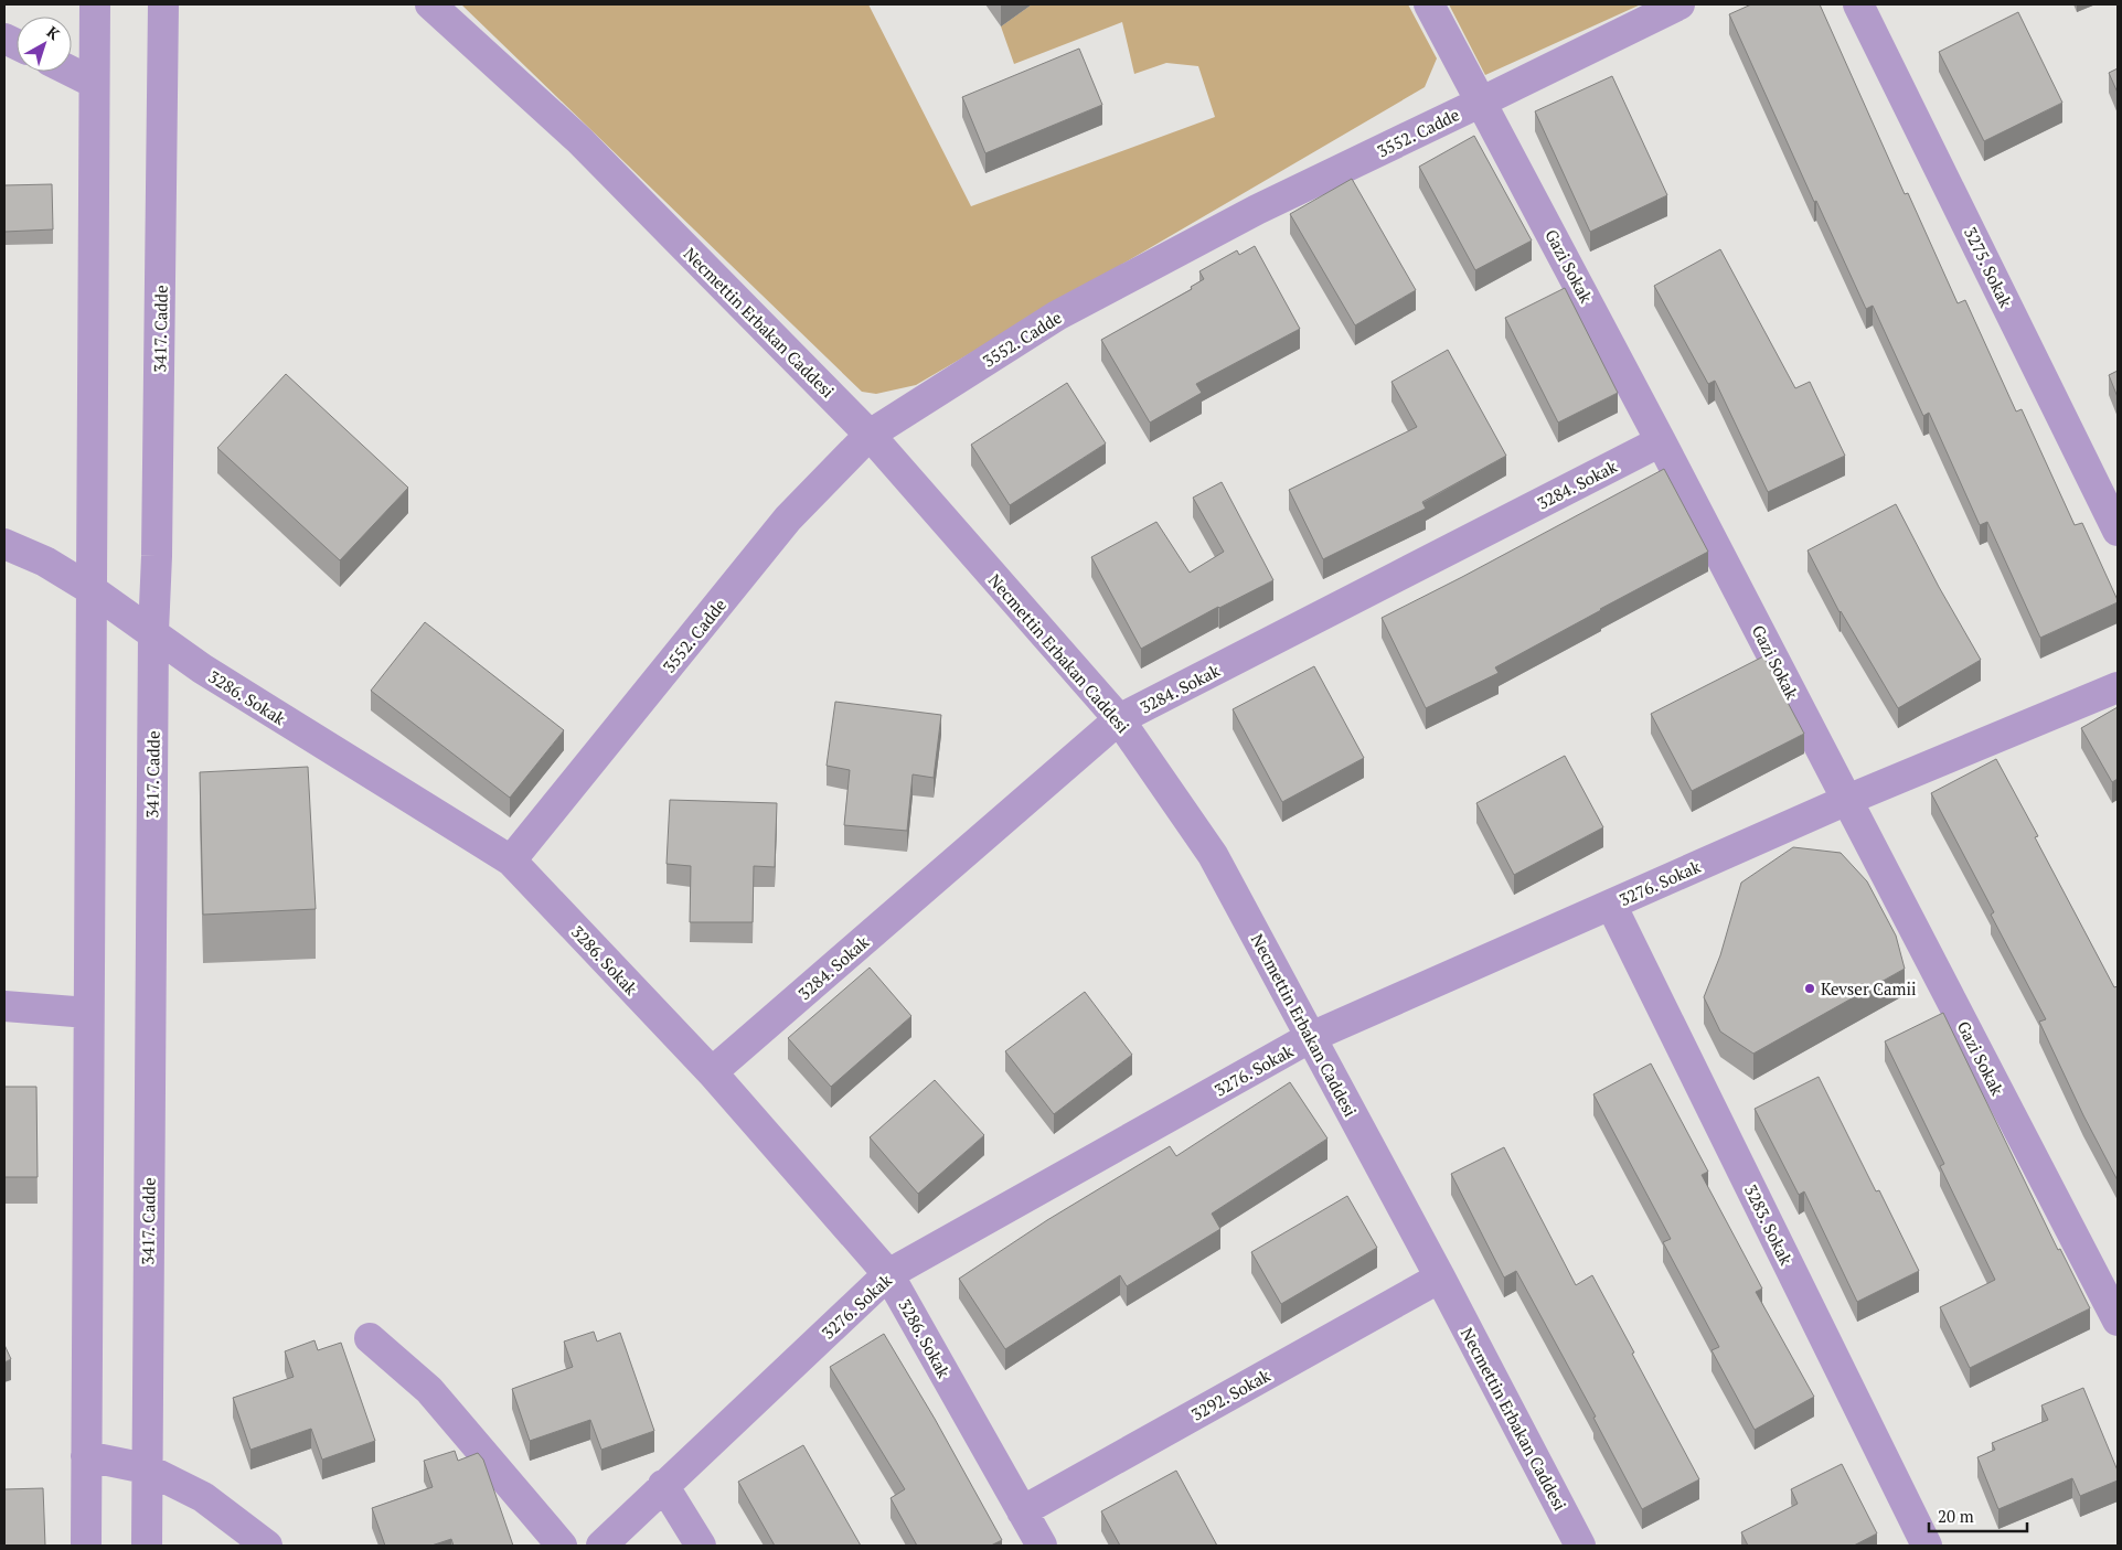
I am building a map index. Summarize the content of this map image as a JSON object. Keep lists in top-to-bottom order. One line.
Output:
{"streets":{"street":["3552. Cadde","Gazi Sokak","3275. Sokak","Necmettin Erbakan Caddesi","3417. Cadde","3284. Sokak","3286. Sokak","3276. Sokak","3283. Sokak","3292. Sokak"]},"crossings":[["3552. Cadde","Gazi Sokak"],["3552. Cadde","Necmettin Erbakan Caddesi"],["3552. Cadde","3286. Sokak"],["Gazi Sokak","3284. Sokak"],["Gazi Sokak","3276. Sokak"],["Necmettin Erbakan Caddesi","3284. Sokak"],["Necmettin Erbakan Caddesi","3276. Sokak"],["Necmettin Erbakan Caddesi","3292. Sokak"],["3417. Cadde","3286. Sokak"],["3284. Sokak","3286. Sokak"],["3286. Sokak","3276. Sokak"],["3286. Sokak","3292. Sokak"],["3276. Sokak","3283. Sokak"]],"places":["Kevser Camii"],"scale_bar":"20 m","north":"top right"}
